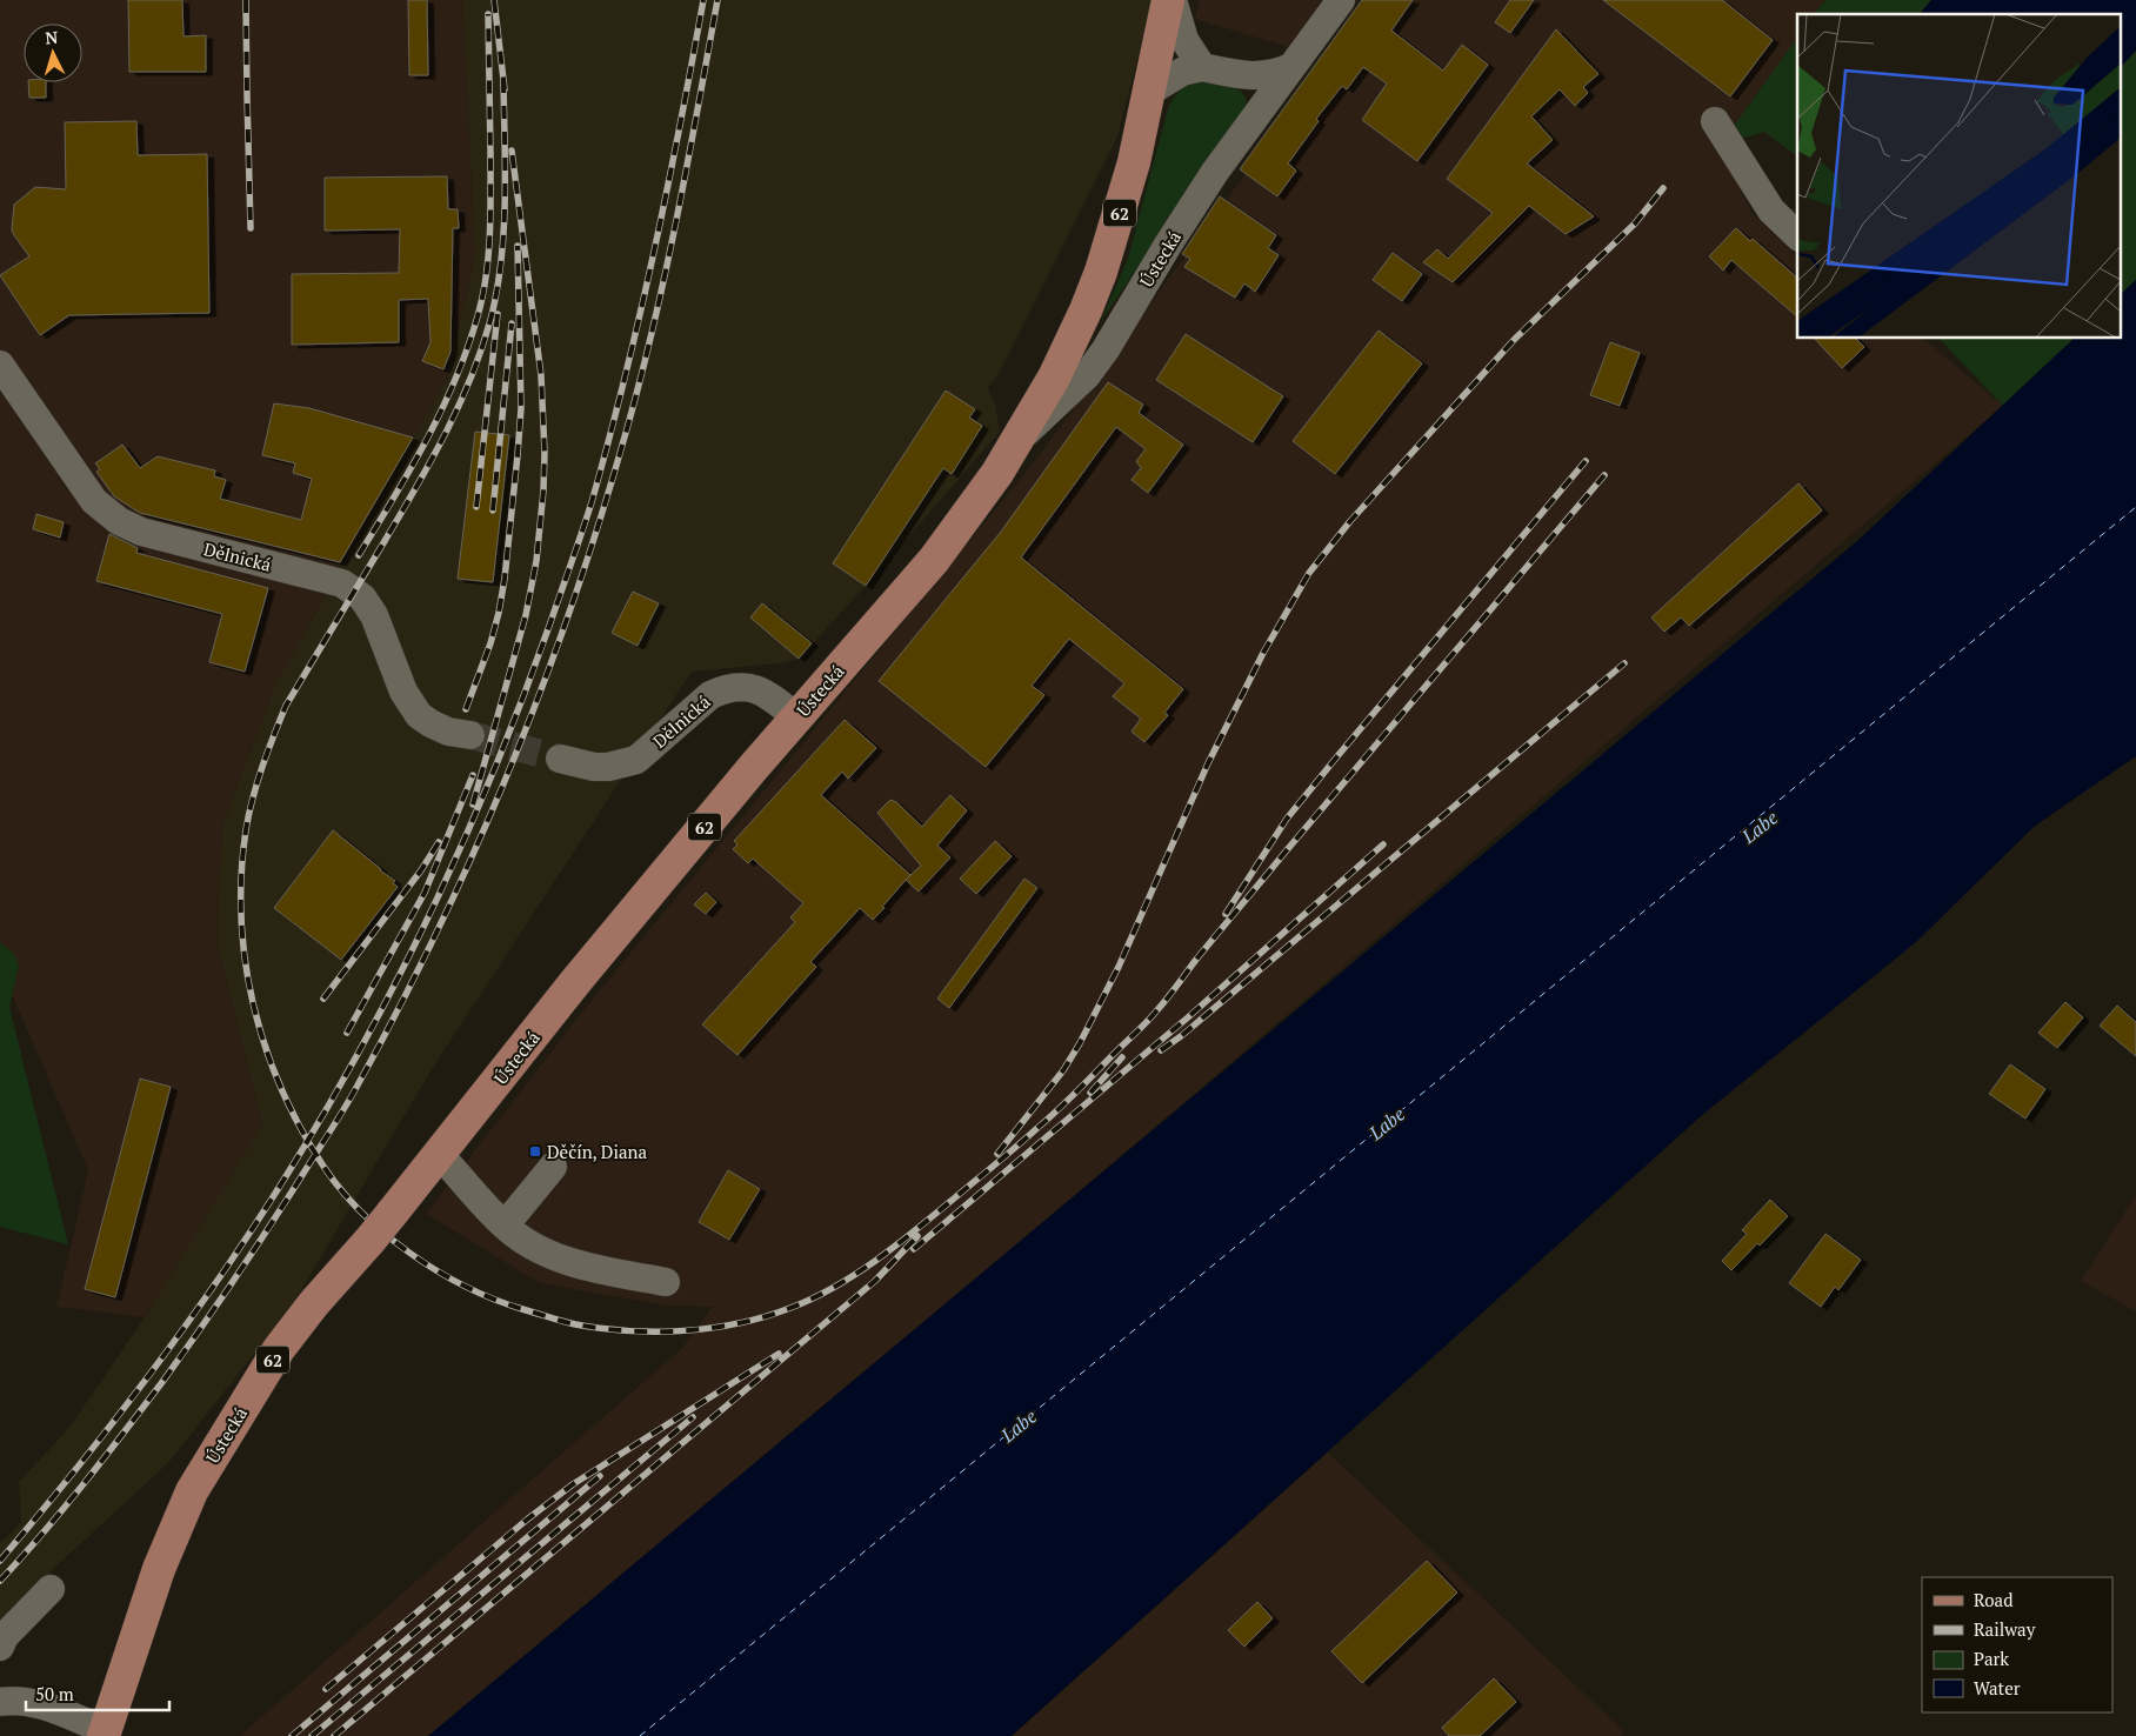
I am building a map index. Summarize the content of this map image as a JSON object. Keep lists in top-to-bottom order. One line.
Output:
{"streets":{"main road":["62","Ústecká"],"street":["Dělnická"]},"crossings":[["Ústecká","Dělnická"]],"water":["Labe"],"places":{"transit":["Děčín, Diana"]},"legend":["Road","Railway","Park","Water"],"scale_bar":"50 m","north":"top"}
